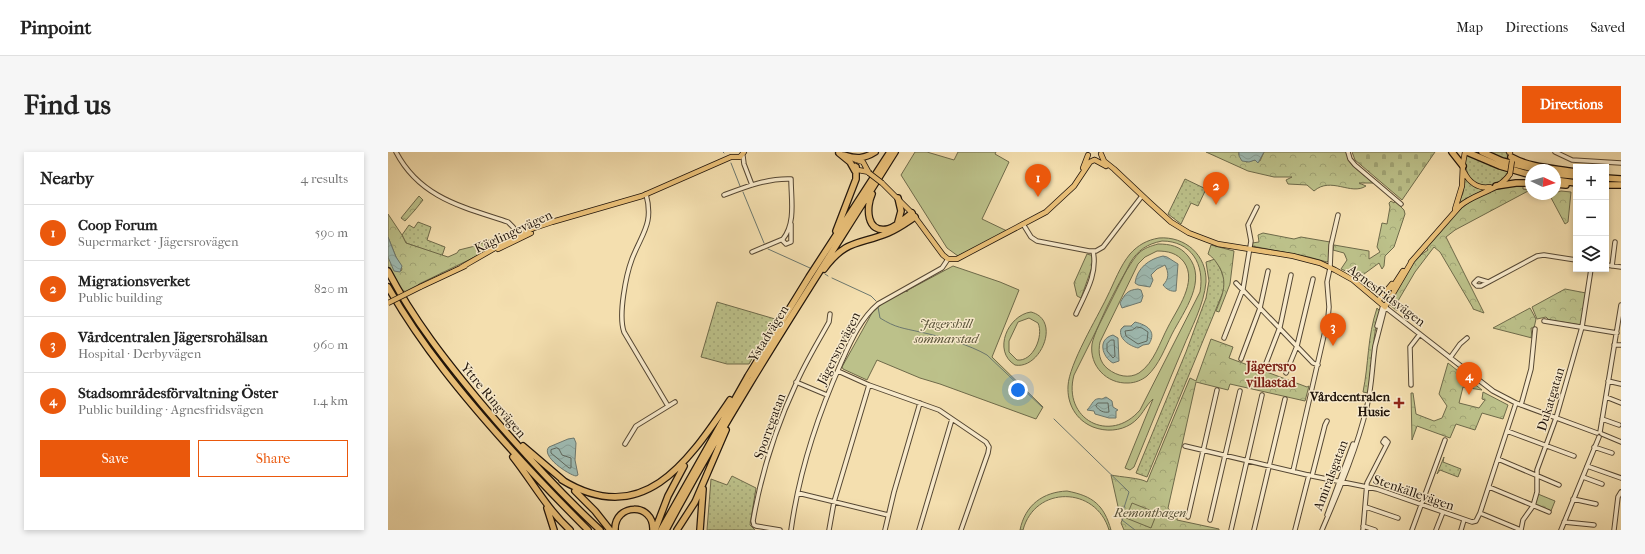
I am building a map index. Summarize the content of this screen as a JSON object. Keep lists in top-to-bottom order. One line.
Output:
{"streets":{"highway":["Ystadvägen","Yttre Ringvägen"],"main road":["Käglingevägen","Agnesfridsvägen","Amiralsgatan"],"street":["Jägersrovägen","Dukatgatan","Sporregatan","Stenkällevägen"]},"crossings":[["Agnesfridsvägen","Dukatgatan"],["Agnesfridsvägen","Amiralsgatan"],["Amiralsgatan","Stenkällevägen"]],"districts":["Jägersro villastad"],"parks":["Jägershill sommarstad","Remonthagen"],"places":{"health":["Vårdcentralen Husie"]},"north":"right","page":{"header":"Pinpoint","nav":["Map","Directions","Saved"],"buttons":["Directions",["Save","Share"]],"title":"Find us","heading":["Nearby","4 results"],"map_buttons":["+","−"],"pins":["1","2","3","4"],"list":[{"mark":"1","name":"Coop Forum","note":"Supermarket · Jägersrovägen","value":"590 m"},{"mark":"2","name":"Migrationsverket","note":"Public building","value":"820 m"},{"mark":"3","name":"Vårdcentralen Jägersrohälsan","note":"Hospital · Derbyvägen","value":"960 m"},{"mark":"4","name":"Stadsområdesförvaltning Öster","note":"Public building · Agnesfridsvägen","value":"1.4 km"}]}}
